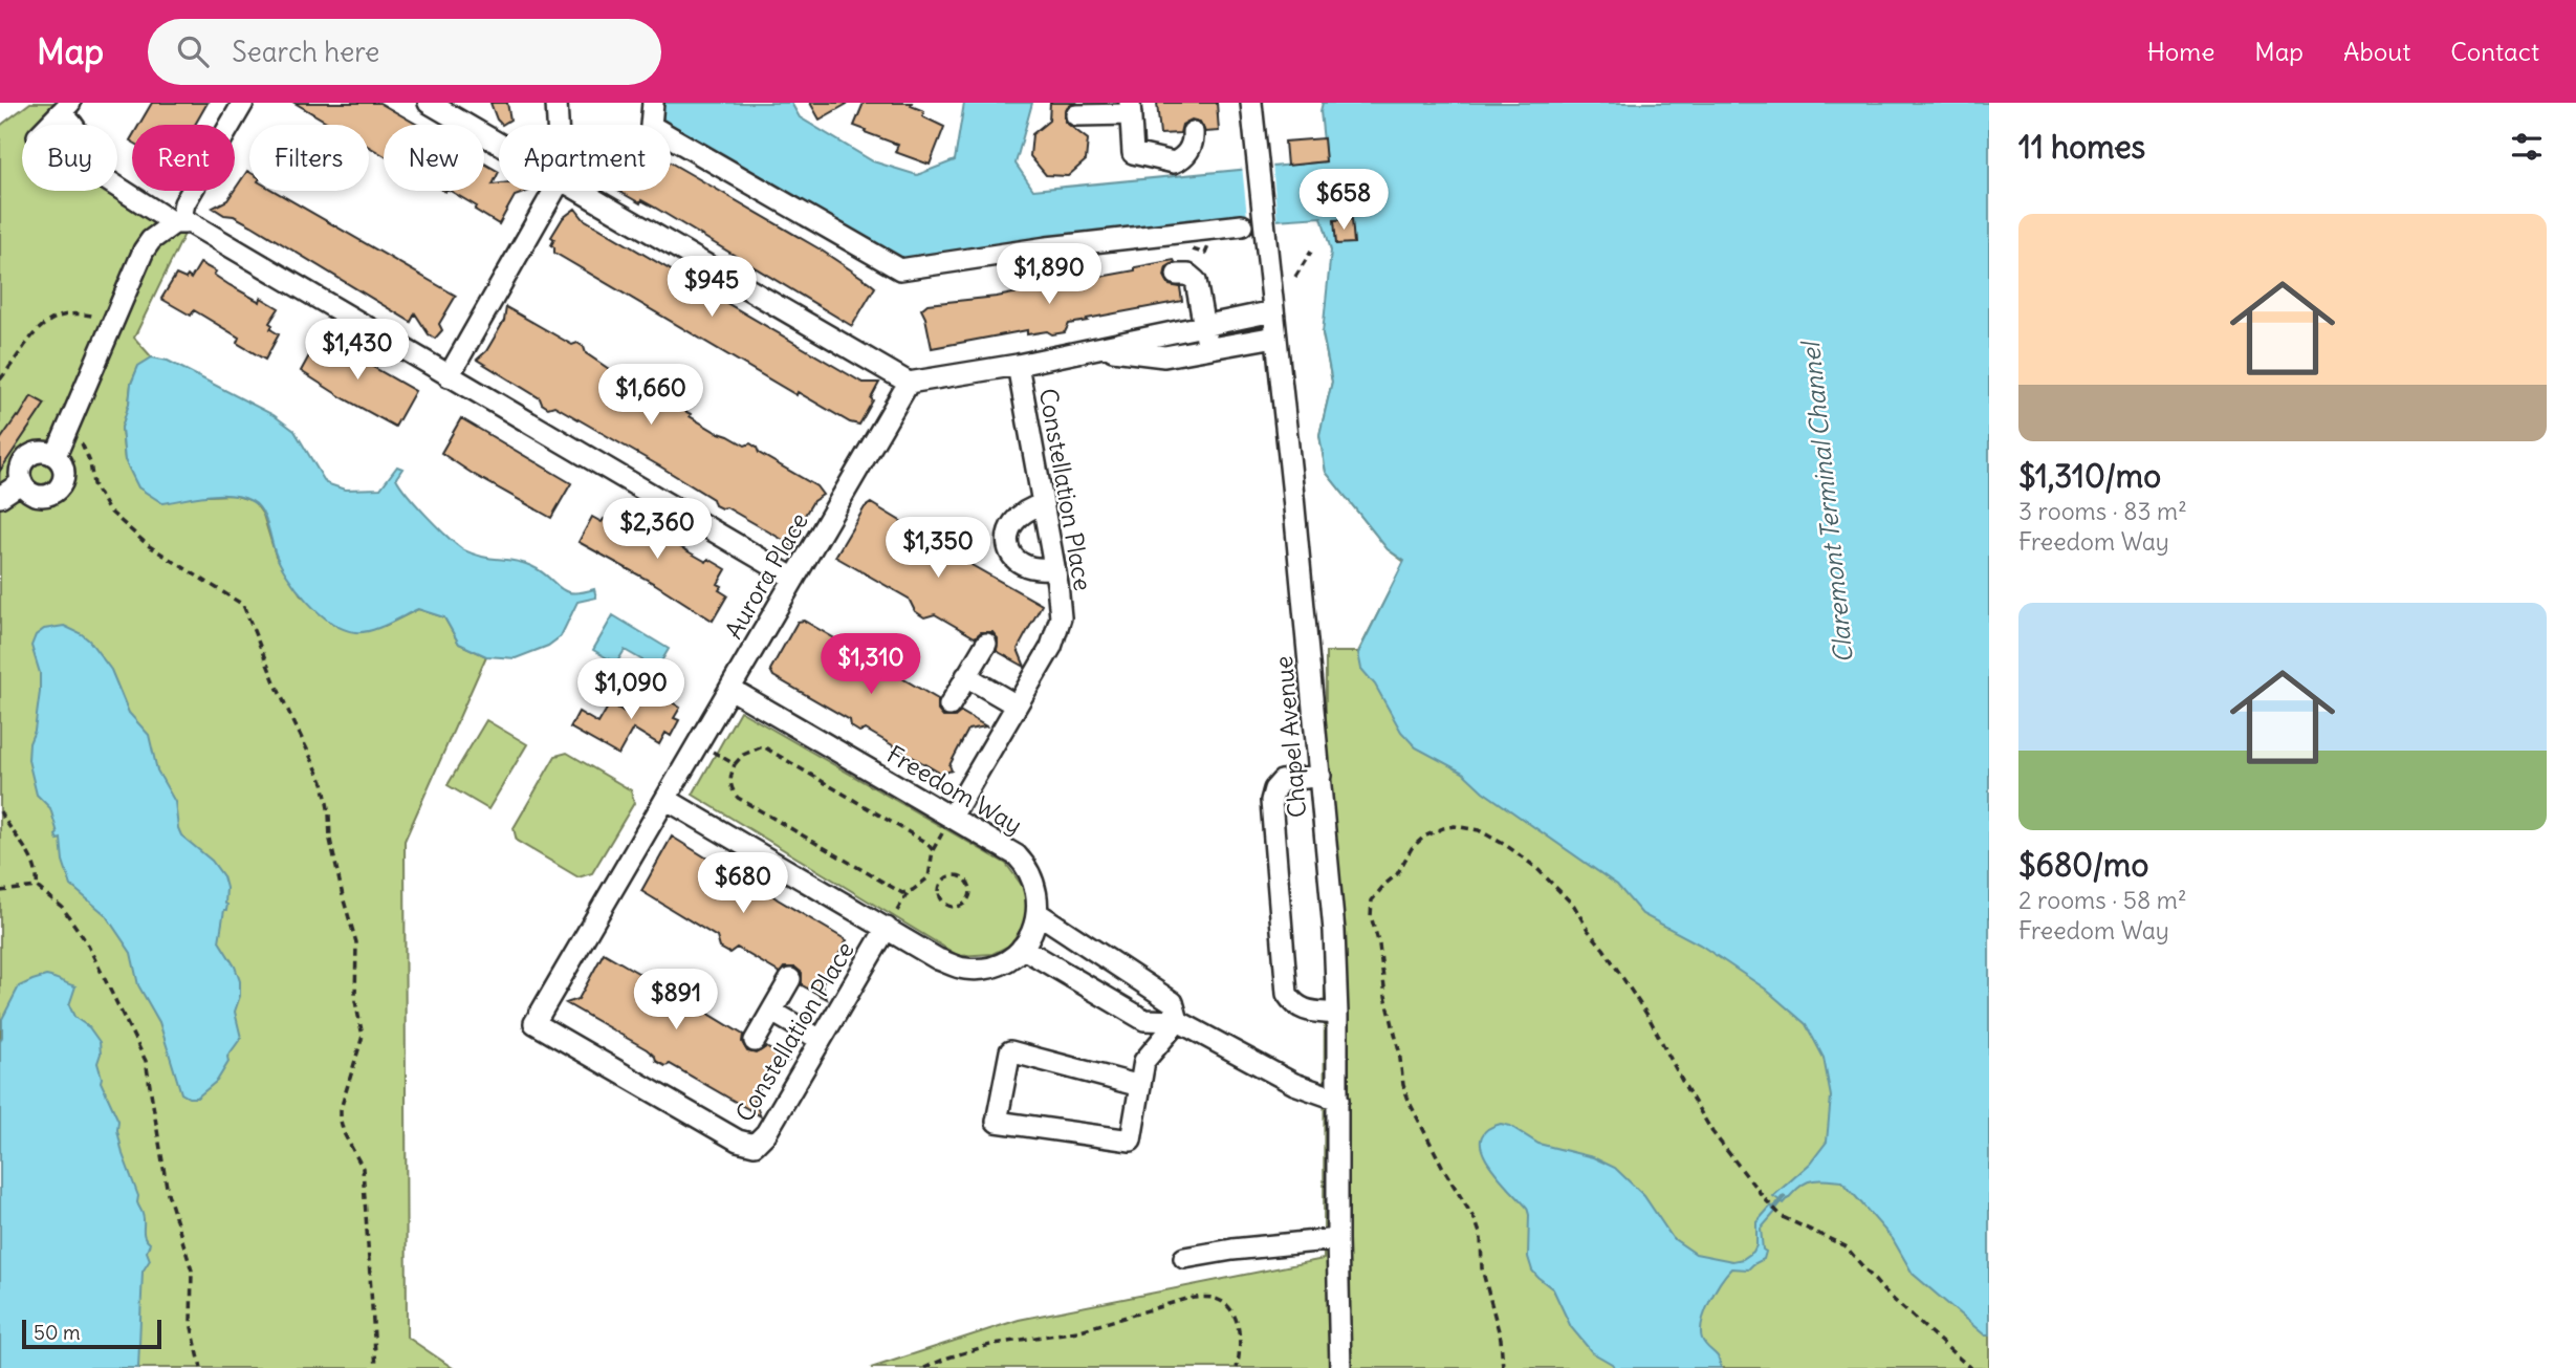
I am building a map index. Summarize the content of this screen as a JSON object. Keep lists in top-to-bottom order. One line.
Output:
{"streets":{"street":["Constellation Place","Aurora Place","Chapel Avenue","Freedom Way"]},"crossings":[["Constellation Place","Aurora Place"],["Constellation Place","Freedom Way"],["Aurora Place","Freedom Way"]],"water":["Claremont Terminal Channel"],"scale_bar":"50 m","page":{"header":"Map","search":"Search here","nav":["Home","Map","About","Contact"],"heading":"11 homes","chip":["Buy","Rent","Filters","New","Apartment"],"price":["$658","$1,890","$945","$1,430","$1,660","$2,360","$1,350","$1,310","$1,090","$680","$891"],"list":[{"name":"$1,310/mo","note":"3 rooms · 83 m² · Freedom Way"},{"name":"$680/mo","note":"2 rooms · 58 m² · Freedom Way"}],"scale":"50 m"}}
